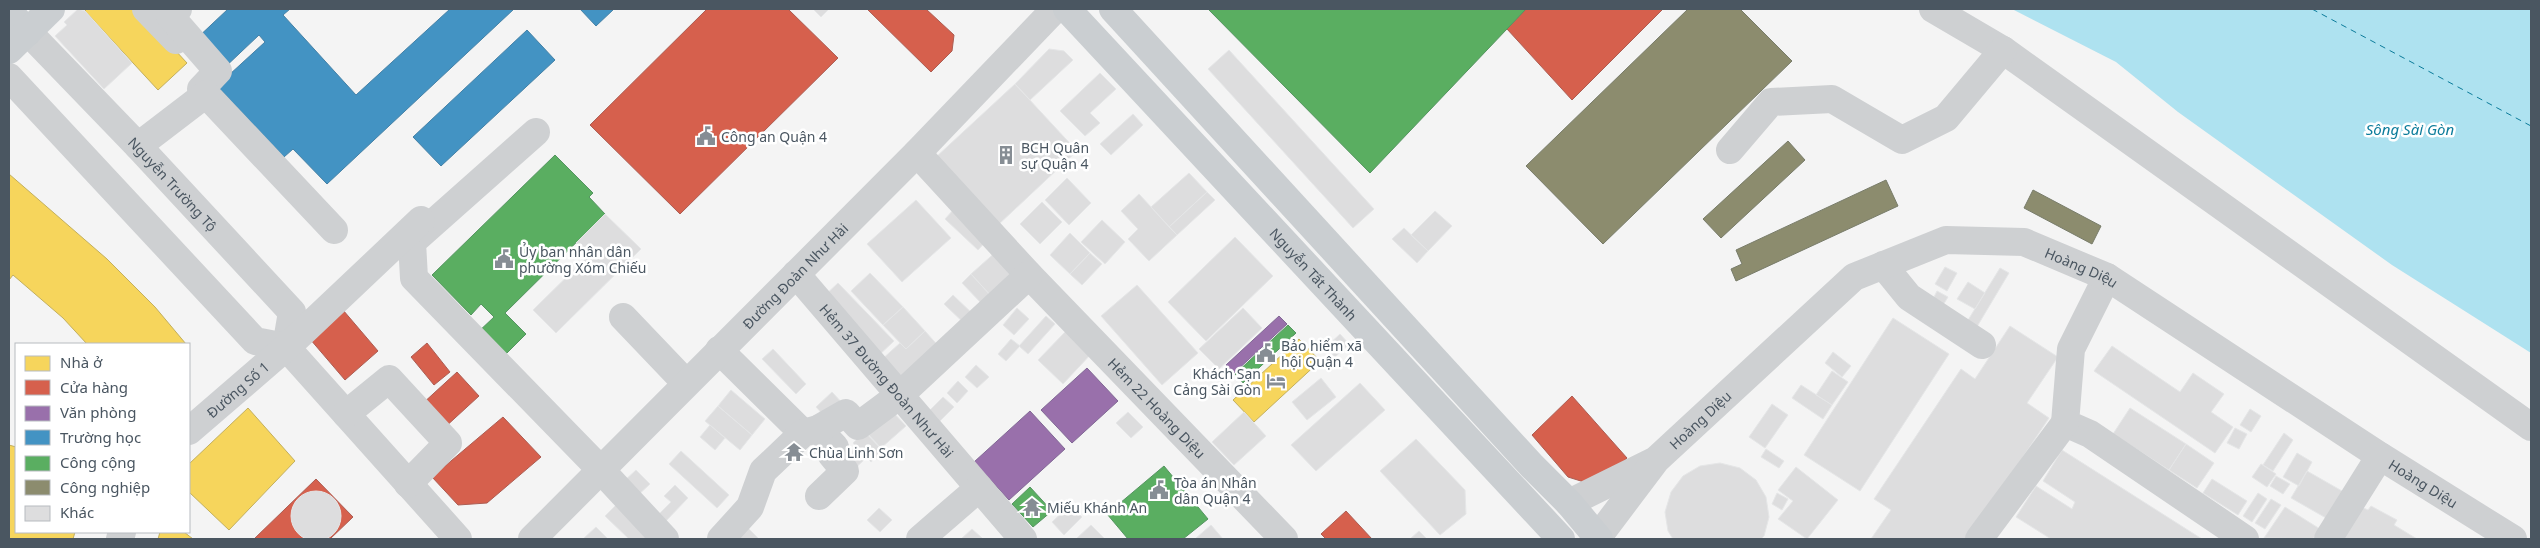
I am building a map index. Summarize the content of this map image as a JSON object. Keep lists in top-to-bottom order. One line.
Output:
{"streets":{"main road":["Nguyễn Tất Thành"],"street":["Nguyễn Trường Tộ","Hoàng Diệu","Đường Đoàn Như Hài","Hẻm 37 Đường Đoàn Như Hài","Đường Số 1","Hẻm 22 Hoàng Diệu"]},"crossings":[["Nguyễn Trường Tộ","Đường Số 1"],["Đường Đoàn Như Hài","Hẻm 37 Đường Đoàn Như Hài"],["Đường Đoàn Như Hài","Đường Số 1"],["Đường Đoàn Như Hài","Hẻm 22 Hoàng Diệu"]],"water":["Sông Sài Gòn"],"places":{"public building":["Công an Quận 4","Ủy ban nhân dân phường Xóm Chiếu","Bảo hiểm xã hội Quận 4","Tòa án Nhân dân Quận 4"],"building":["BCH Quân sự Quận 4"],"hotel":["Khách Sạn Cảng Sài Gòn"],"temple":["Chùa Linh Sơn","Miếu Khánh An"]},"legend":["Nhà ở","Cửa hàng","Văn phòng","Trường học","Công cộng","Công nghiệp","Khác"]}
